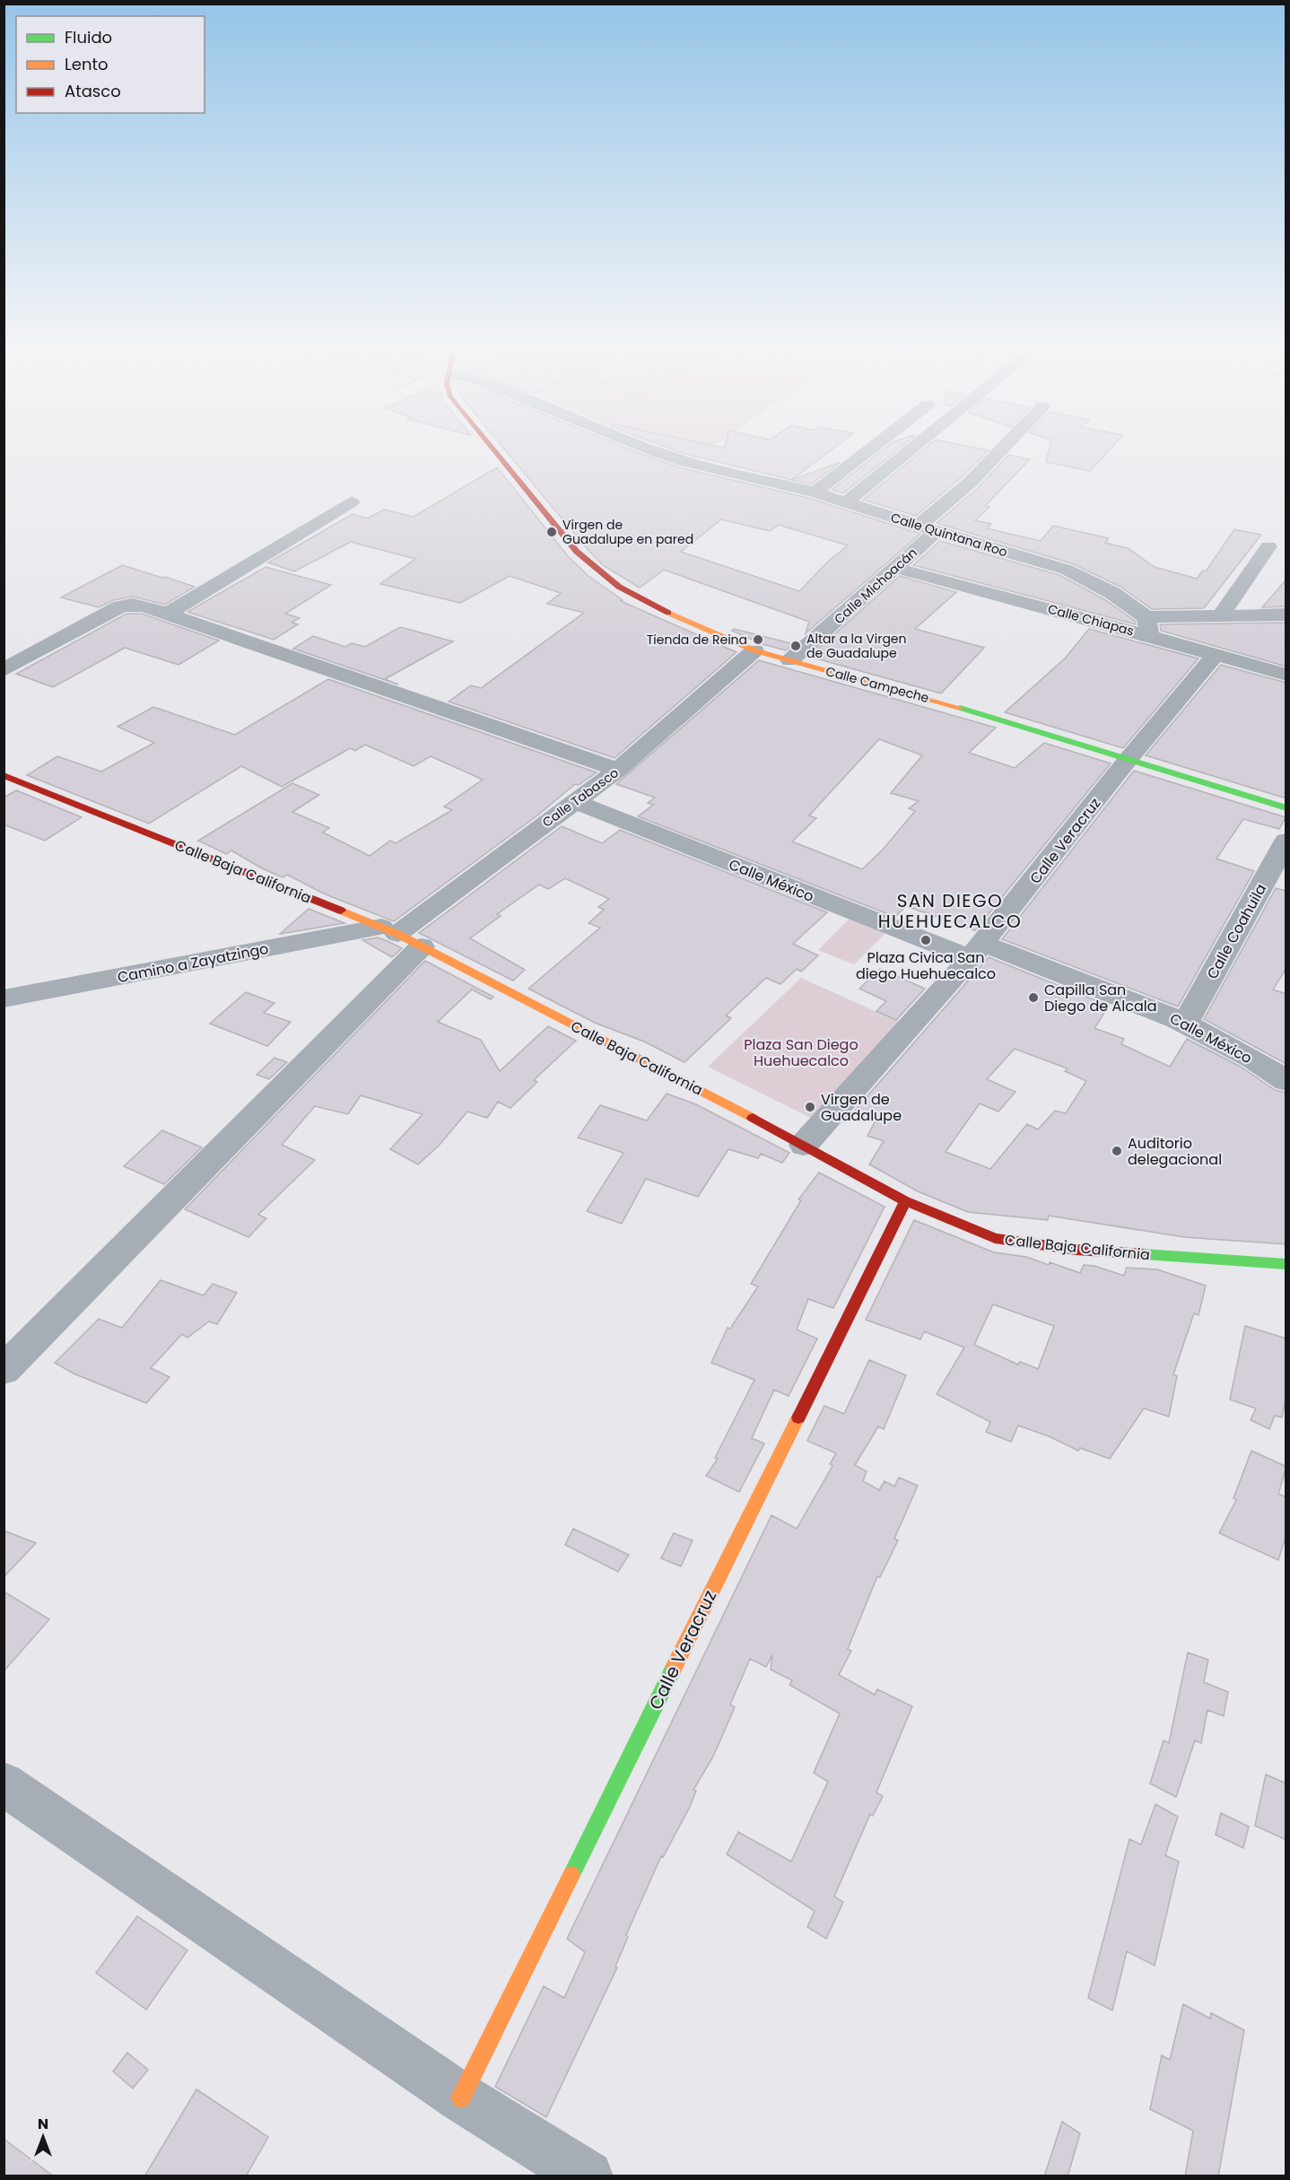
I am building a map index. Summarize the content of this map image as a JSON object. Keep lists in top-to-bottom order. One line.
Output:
{"streets":{"street":["Calle Quintana Roo","Calle Michoacán","Calle Chiapas","Calle Campeche","Calle Tabasco","Calle Veracruz","Calle Baja California","Calle México","Calle Coahuila","Camino a Zayatzingo"]},"crossings":[["Calle Quintana Roo","Calle Michoacán"],["Calle Quintana Roo","Calle Chiapas"],["Calle Michoacán","Calle Chiapas"],["Calle Michoacán","Calle Campeche"],["Calle Chiapas","Calle Veracruz"],["Calle Campeche","Calle Tabasco"],["Calle Campeche","Calle Veracruz"],["Calle Tabasco","Calle Baja California"],["Calle Tabasco","Calle México"],["Calle Tabasco","Camino a Zayatzingo"],["Calle Veracruz","Calle Baja California"],["Calle Veracruz","Calle México"],["Calle Baja California","Camino a Zayatzingo"],["Calle México","Calle Coahuila"]],"districts":["SAN DIEGO HUEHUECALCO"],"parks":["Plaza San Diego Huehuecalco"],"places":["Virgen de Guadalupe en pared","Tienda de Reina","Altar a la Virgen de Guadalupe","Plaza Civica San diego Huehuecalco","Capilla San Diego de Alcala","Virgen de Guadalupe","Auditorio delegacional"],"legend":["Fluido","Lento","Atasco"],"north":"top"}
